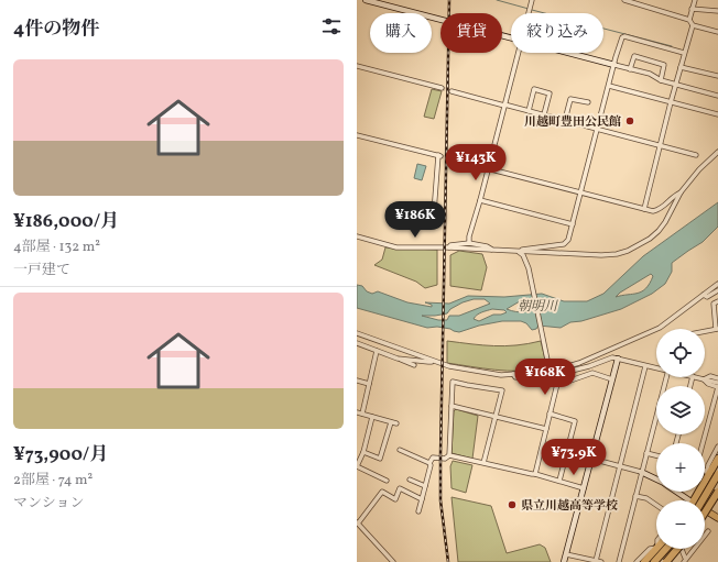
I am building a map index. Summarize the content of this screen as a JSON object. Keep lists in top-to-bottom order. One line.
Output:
{"water":["朝明川"],"places":["川越町豊田公民館","県立川越高等学校"],"page":{"heading":"4件の物件","chip":["購入","賃貸","絞り込み"],"list":[{"name":"¥186,000/月","note":"4部屋 · 132 m² · 一戸建て"},{"name":"¥73,900/月","note":"2部屋 · 74 m² · マンション"}],"price":["¥143K","¥186K","¥168K","¥73.9K"],"map_buttons":["+","−"]}}
